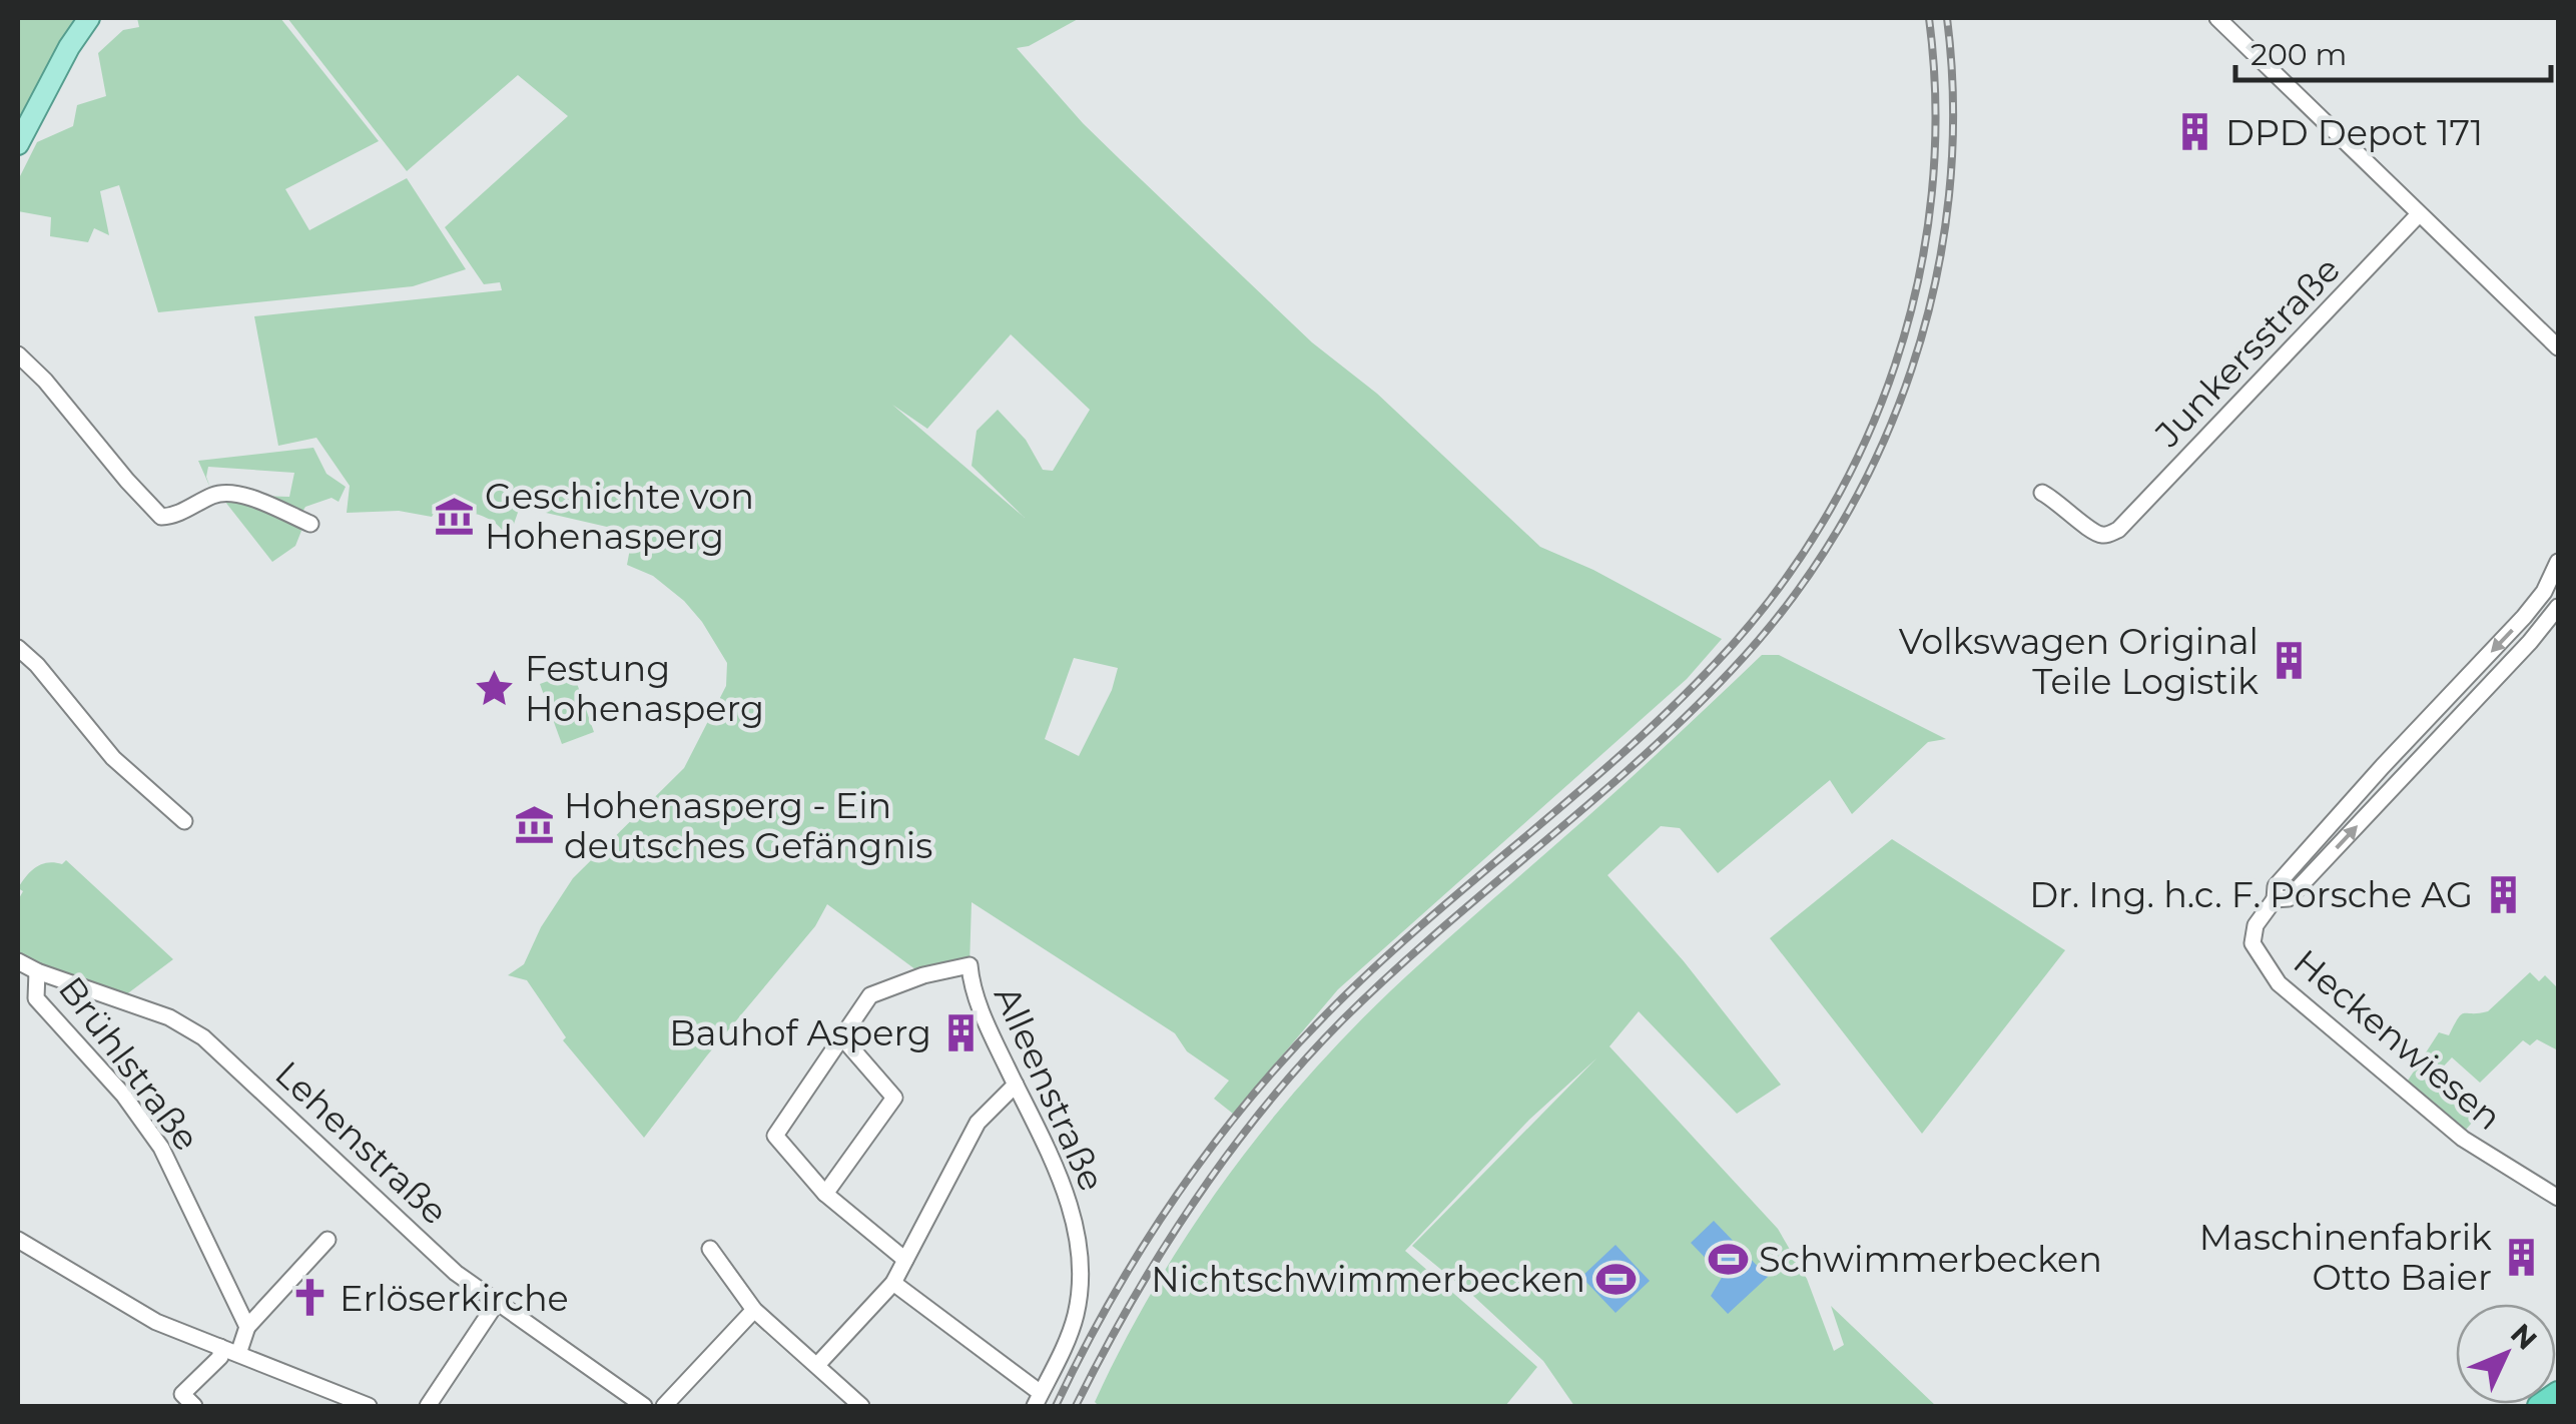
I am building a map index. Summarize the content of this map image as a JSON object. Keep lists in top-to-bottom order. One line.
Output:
{"streets":{"street":["Junkersstraße","Heckenwiesen","Brühlstraße","Alleenstraße","Lehenstraße"]},"crossings":[["Brühlstraße","Lehenstraße"]],"places":{"building":["DPD Depot 171","Volkswagen Original Teile Logistik","Dr. Ing. h.c. F. Porsche AG","Bauhof Asperg","Maschinenfabrik Otto Baier"],"museum":["Geschichte von Hohenasperg","Hohenasperg - Ein deutsches Gefängnis"],"place":["Festung Hohenasperg"],"sports":["Schwimmerbecken","Nichtschwimmerbecken"],"church":["Erlöserkirche"]},"scale_bar":"200 m","north":"top right"}
